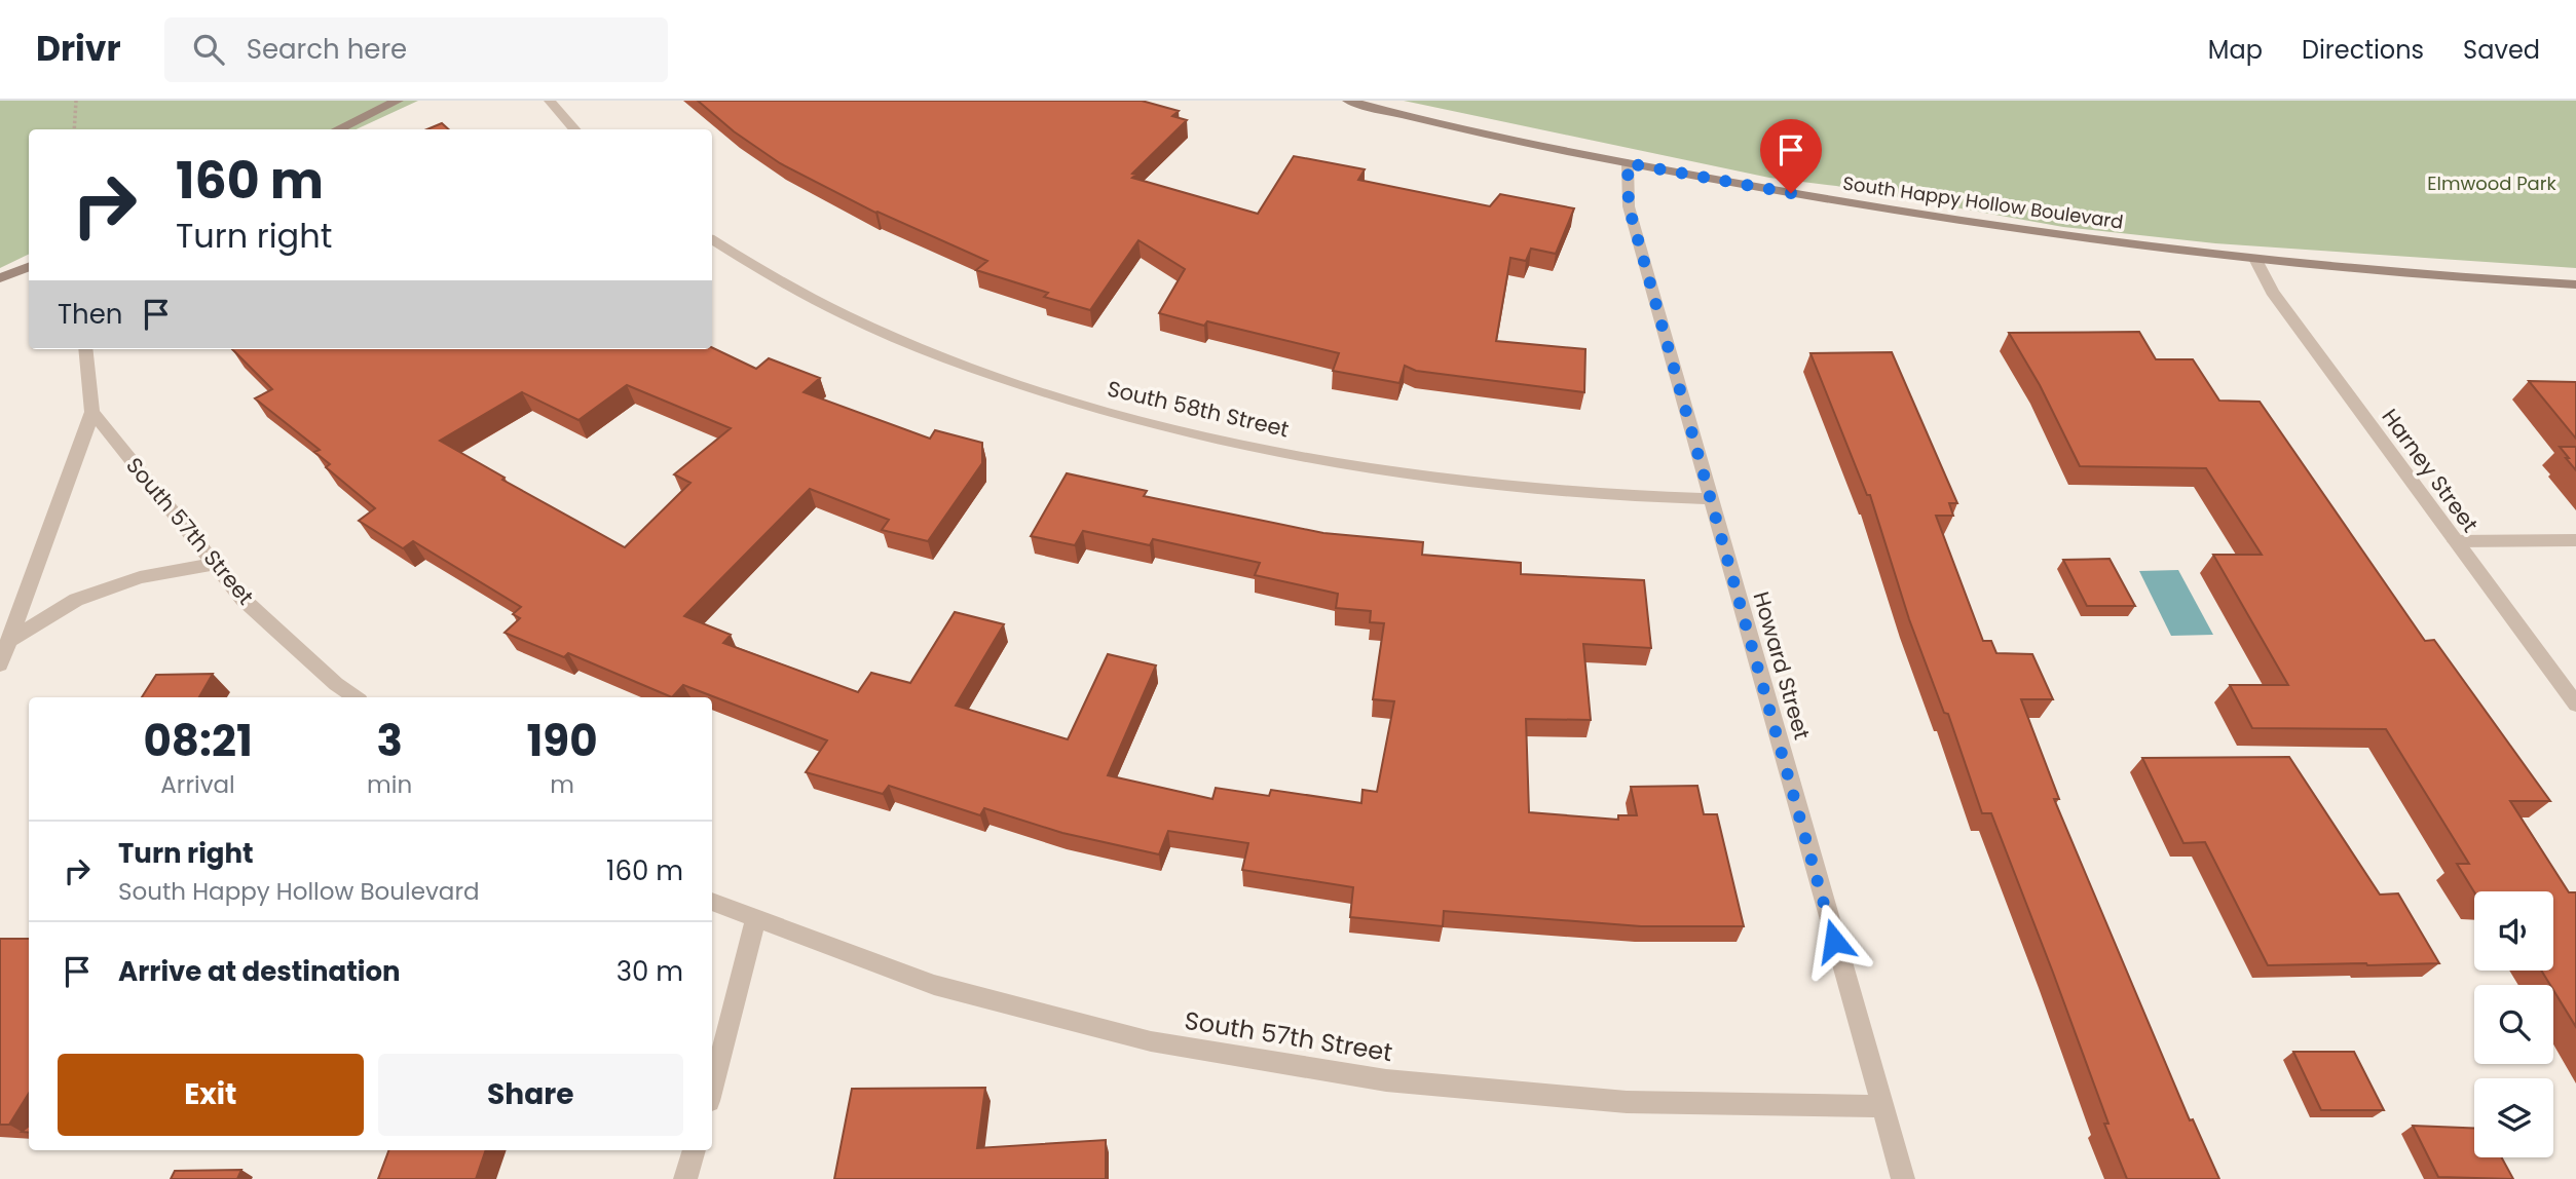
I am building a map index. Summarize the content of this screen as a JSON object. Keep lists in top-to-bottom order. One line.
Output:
{"streets":{"street":["South Happy Hollow Boulevard","South 58th Street","Harney Street","South 57th Street","Howard Street"]},"crossings":[["South Happy Hollow Boulevard","Harney Street"],["South Happy Hollow Boulevard","Howard Street"],["South 58th Street","Howard Street"],["South 57th Street","Howard Street"]],"parks":["Elmwood Park"],"page":{"header":"Drivr","search":"Search here","nav":["Map","Directions","Saved"],"turn":["160 m","Turn right"],"then":"Then","eta":["08:21","Arrival","3","min","190","m"],"list":[{"name":"Turn right","note":"South Happy Hollow Boulevard","value":"160 m"},{"name":"Arrive at destination","value":"30 m"}],"buttons":["Exit","Share"]}}
